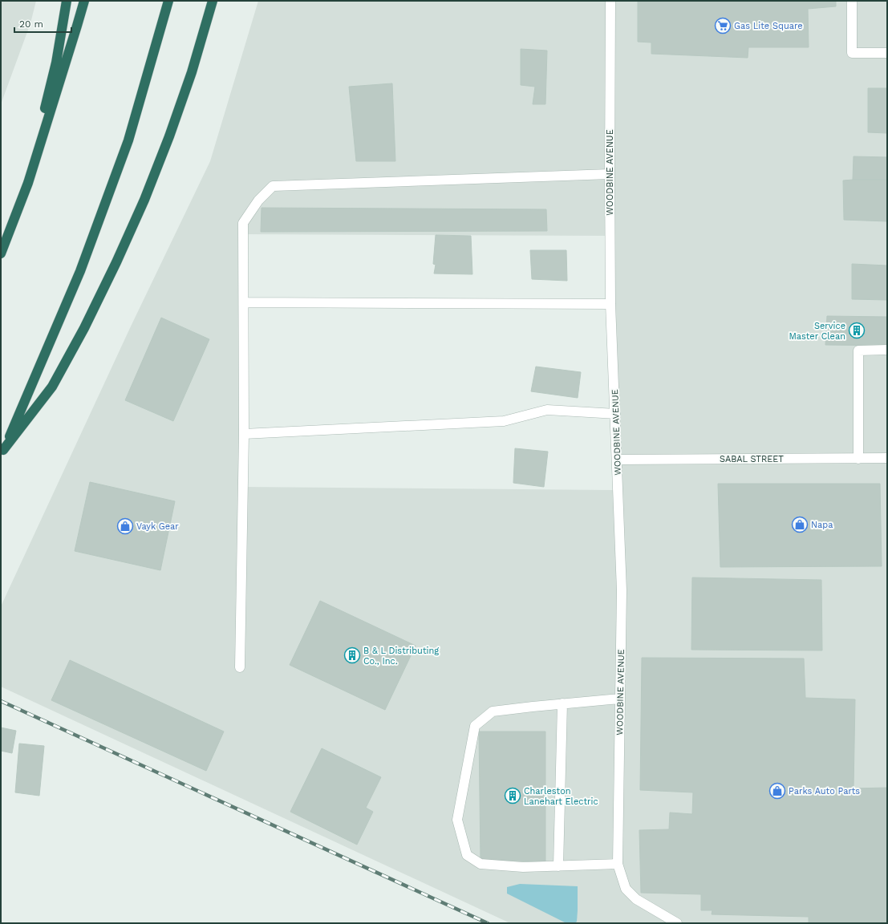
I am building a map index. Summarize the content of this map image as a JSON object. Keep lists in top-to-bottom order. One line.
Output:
{"streets":{"street":["WOODBINE AVENUE","SABAL STREET"]},"crossings":[["WOODBINE AVENUE","SABAL STREET"]],"places":{"supermarket":["Gas Lite Square"],"building":["Service Master Clean","B & L Distributing Co., Inc.","Charleston Lanehart Electric"],"shop":["Napa","Vayk Gear","Parks Auto Parts"]},"scale_bar":"20 m"}
